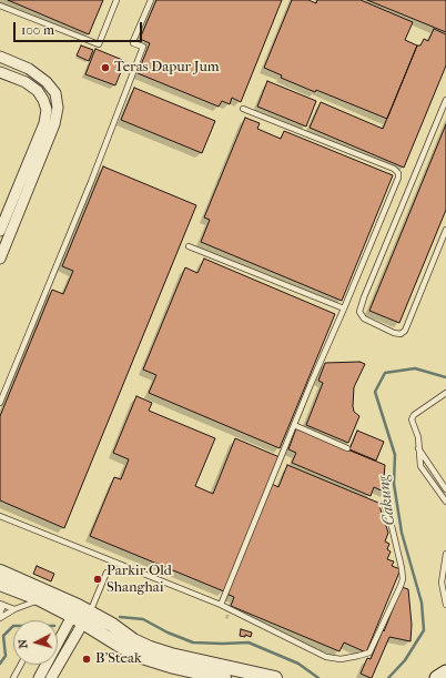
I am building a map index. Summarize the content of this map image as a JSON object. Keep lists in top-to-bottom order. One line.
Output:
{"water":["Cakung"],"places":["Teras Dapur Jum","Parkir Old Shanghai","B'Steak"],"scale_bar":"100 m","north":"left"}
